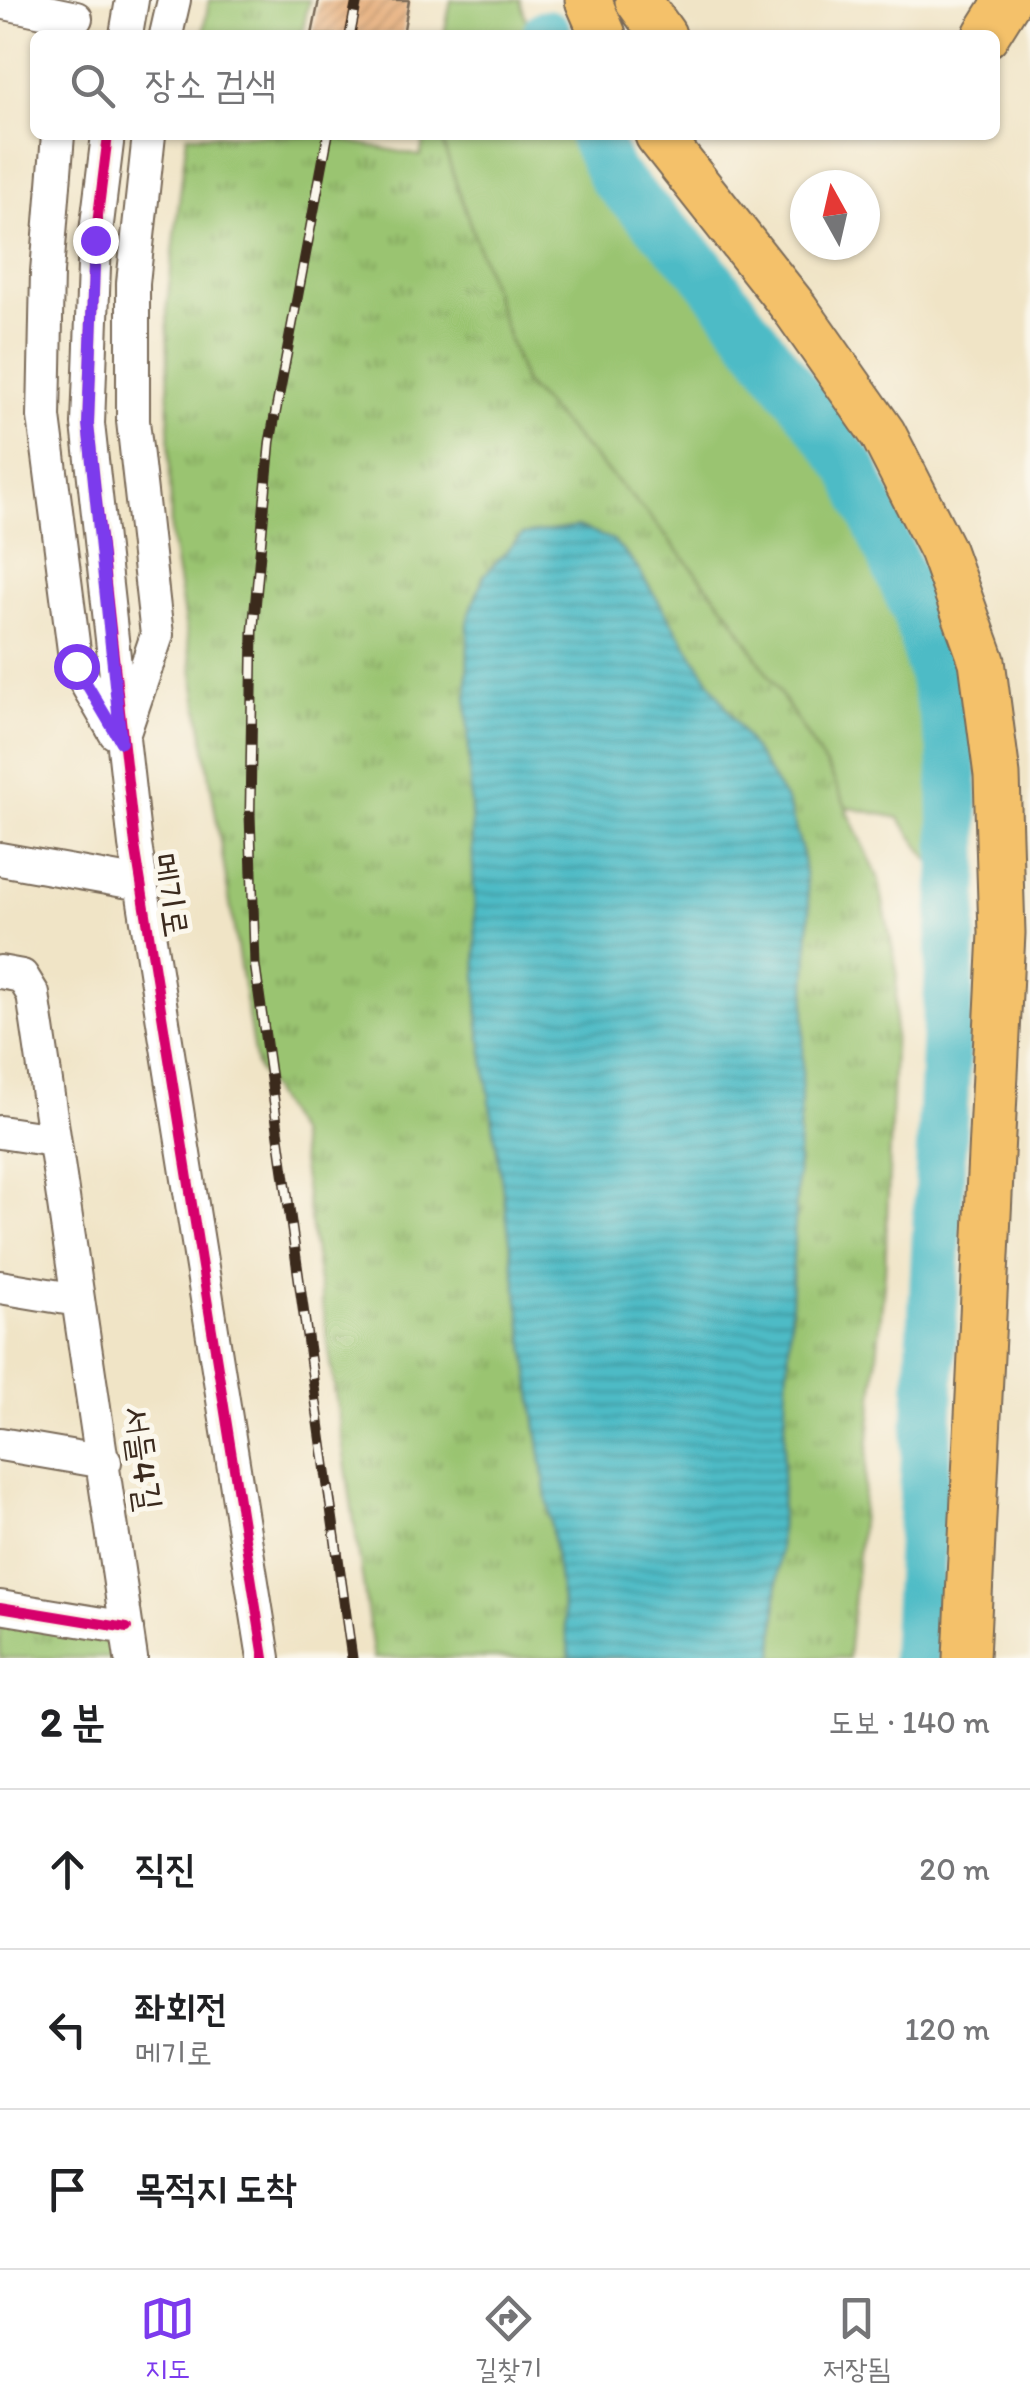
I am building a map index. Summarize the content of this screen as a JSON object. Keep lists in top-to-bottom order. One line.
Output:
{"streets":{"street":["메기로","서들4길"]},"north":"top","page":{"search":"장소 검색","heading":["2 분","도보 · 140 m"],"list":[["직진","20 m"],["좌회전","메기로","120 m"],"목적지 도착"],"nav":["지도","길찾기","저장됨"]}}
